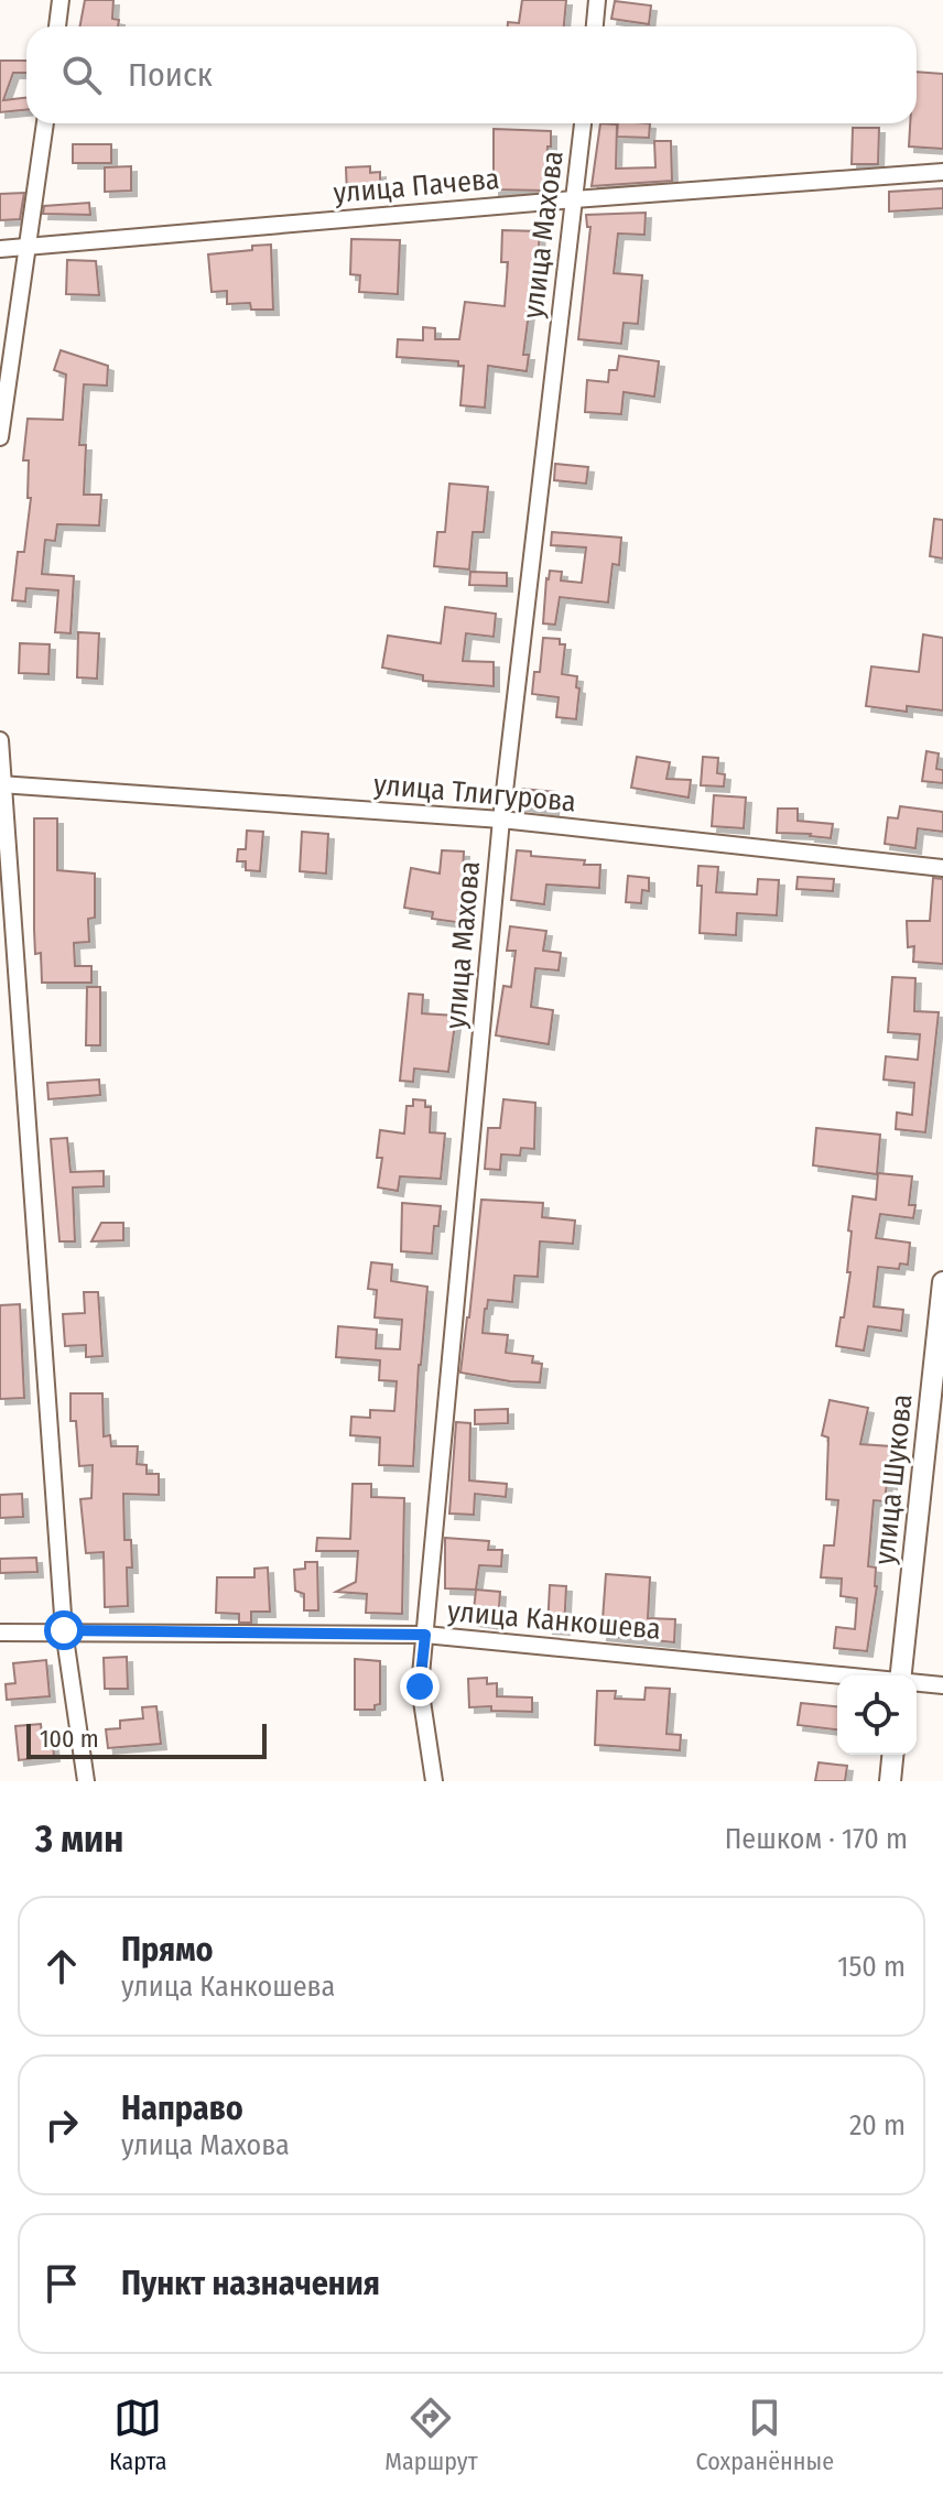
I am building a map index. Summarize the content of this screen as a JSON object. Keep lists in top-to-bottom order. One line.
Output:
{"streets":{"main road":["улица Шукова"],"street":["улица Пачева","улица Махова","улица Тлигурова","улица Канкошева"]},"crossings":[["улица Пачева","улица Махова"],["улица Махова","улица Тлигурова"],["улица Махова","улица Канкошева"]],"scale_bar":"100 m","page":{"search":"Поиск","scale":"100 m","heading":["3 мин","Пешком · 170 m"],"list":[["Прямо","улица Канкошева","150 m"],["Направо","улица Махова","20 m"],"Пункт назначения"],"nav":["Карта","Маршрут","Сохранённые"]}}
